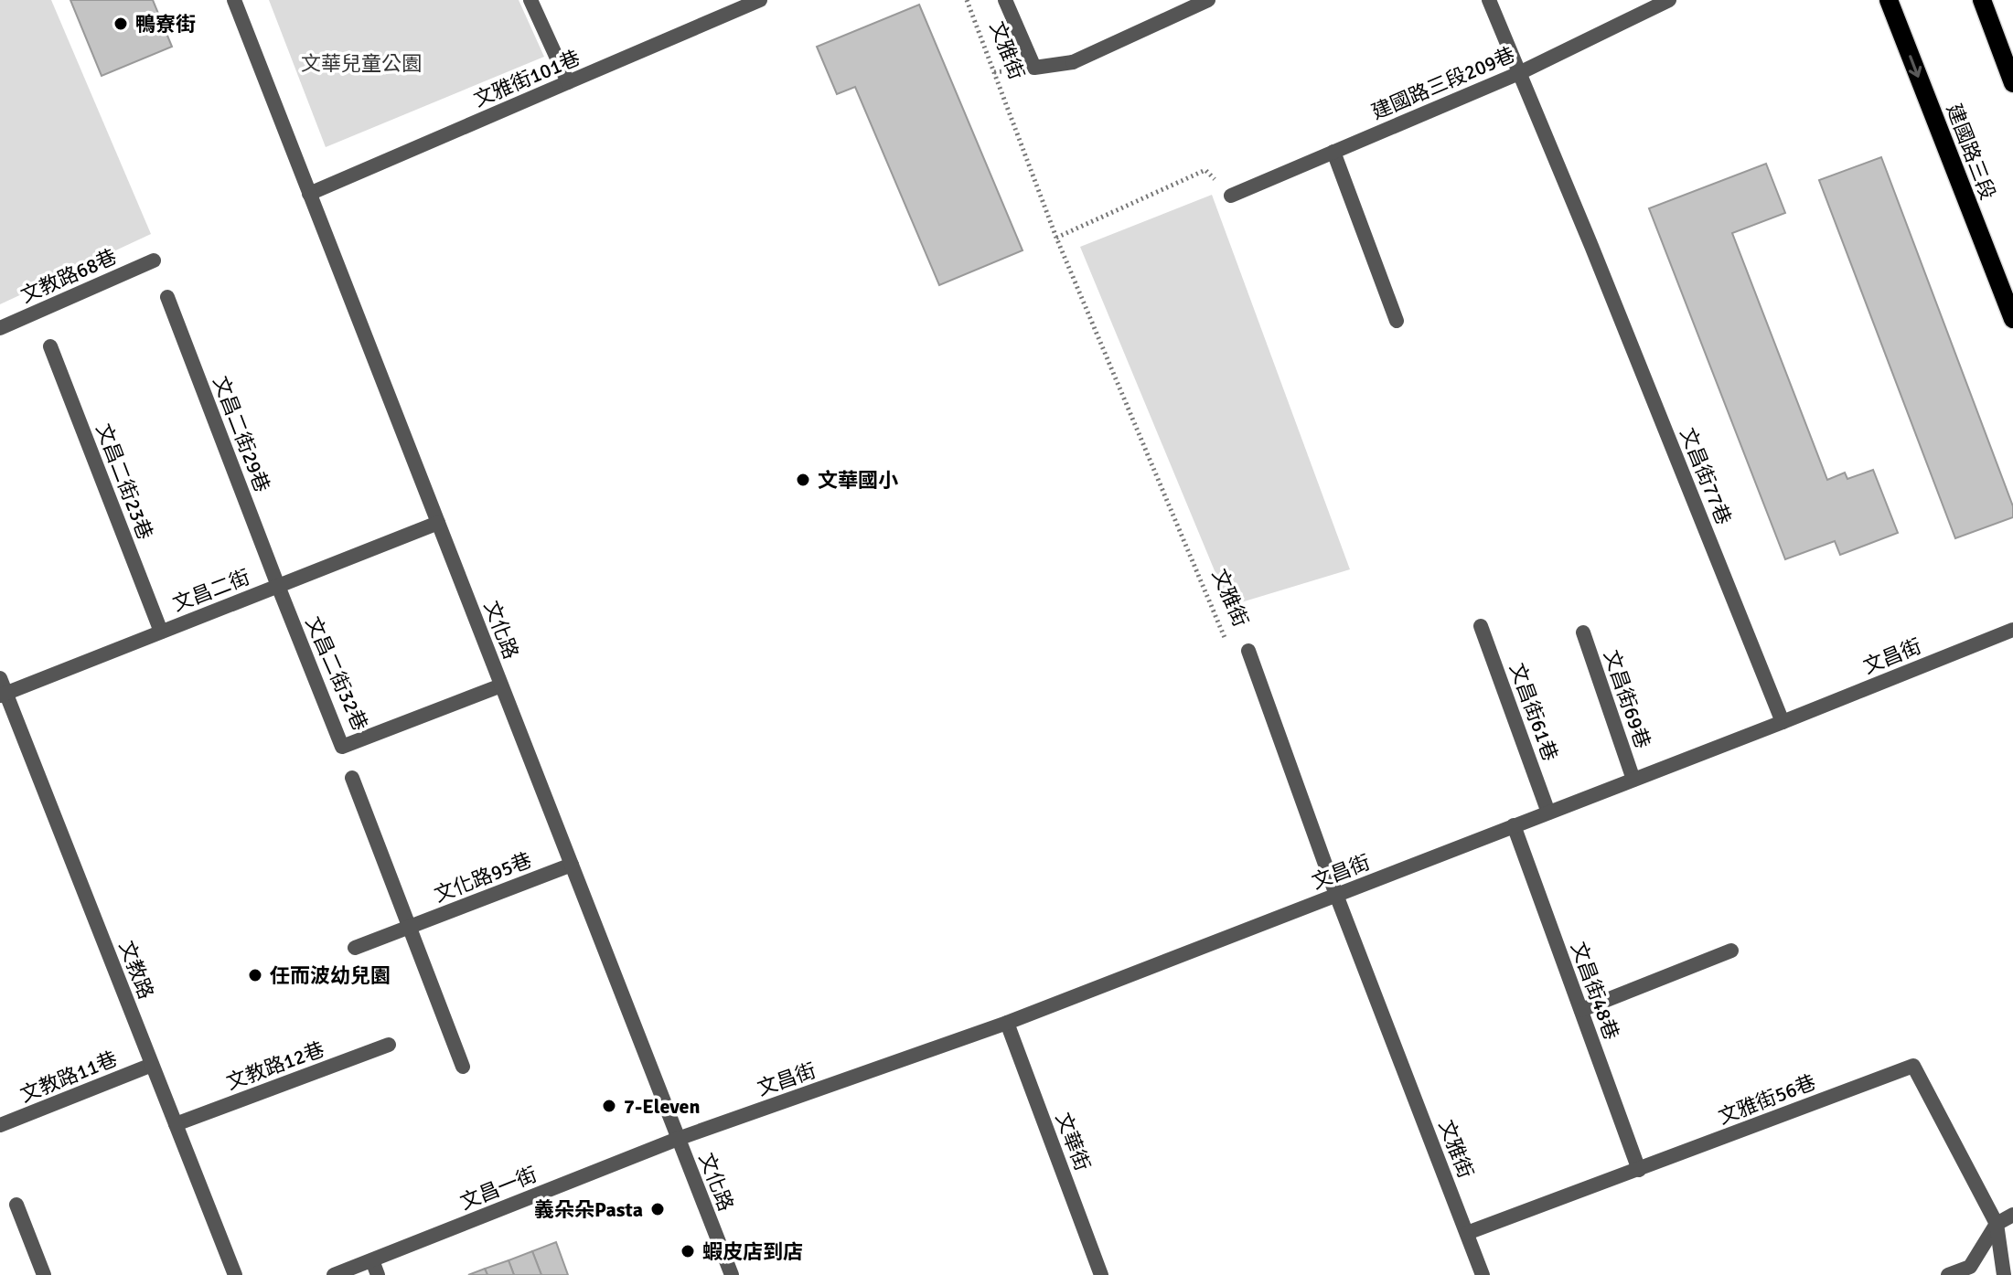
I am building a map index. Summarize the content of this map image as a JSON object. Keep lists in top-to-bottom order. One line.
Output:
{"streets":{"main road":["建國路三段"],"street":["文雅街","文雅街101巷","建國路三段209巷","文教路68巷","文昌二街29巷","文昌街77巷","文昌二街23巷","文昌二街","文化路","文昌街","文昌二街32巷","文昌街69巷","文昌街61巷","文化路95巷","文教路","文昌街48巷","文教路12巷","文教路11巷","文雅街56巷","文華街","文昌一街"]},"crossings":[["文雅街","文昌街"],["文雅街","文雅街56巷"],["文雅街101巷","文化路"],["建國路三段209巷","文昌街77巷"],["文昌二街29巷","文昌二街"],["文昌二街29巷","文昌二街32巷"],["文昌街77巷","文昌街"],["文昌二街23巷","文昌二街"],["文昌二街","文化路"],["文昌二街","文昌二街32巷"],["文昌二街","文教路"],["文化路","文昌街"],["文化路","文昌二街32巷"],["文化路","文化路95巷"],["文化路","文昌一街"],["文昌街","文昌街69巷"],["文昌街","文昌街61巷"],["文昌街","文昌街48巷"],["文昌街","文華街"],["文昌街","文昌一街"],["文教路","文教路12巷"],["文教路","文教路11巷"],["文昌街48巷","文雅街56巷"]],"one_way":["建國路三段"],"parks":["文華兒童公園"],"places":["鴨寮街","文華國小","任而波幼兒園","7-Eleven","義朵朵Pasta","蝦皮店到店"]}
